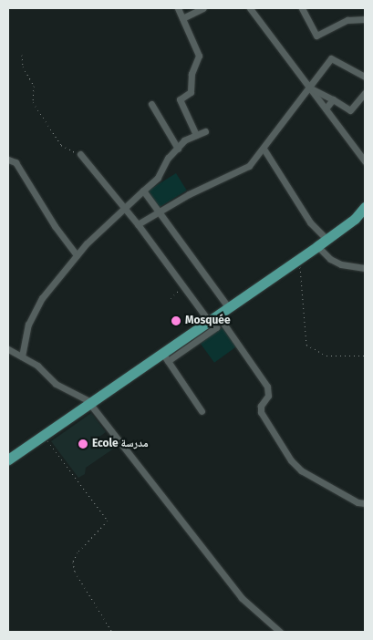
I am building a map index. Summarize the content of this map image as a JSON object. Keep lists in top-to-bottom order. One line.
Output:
{"places":["Mosquée","Ecole مدرسة"]}
